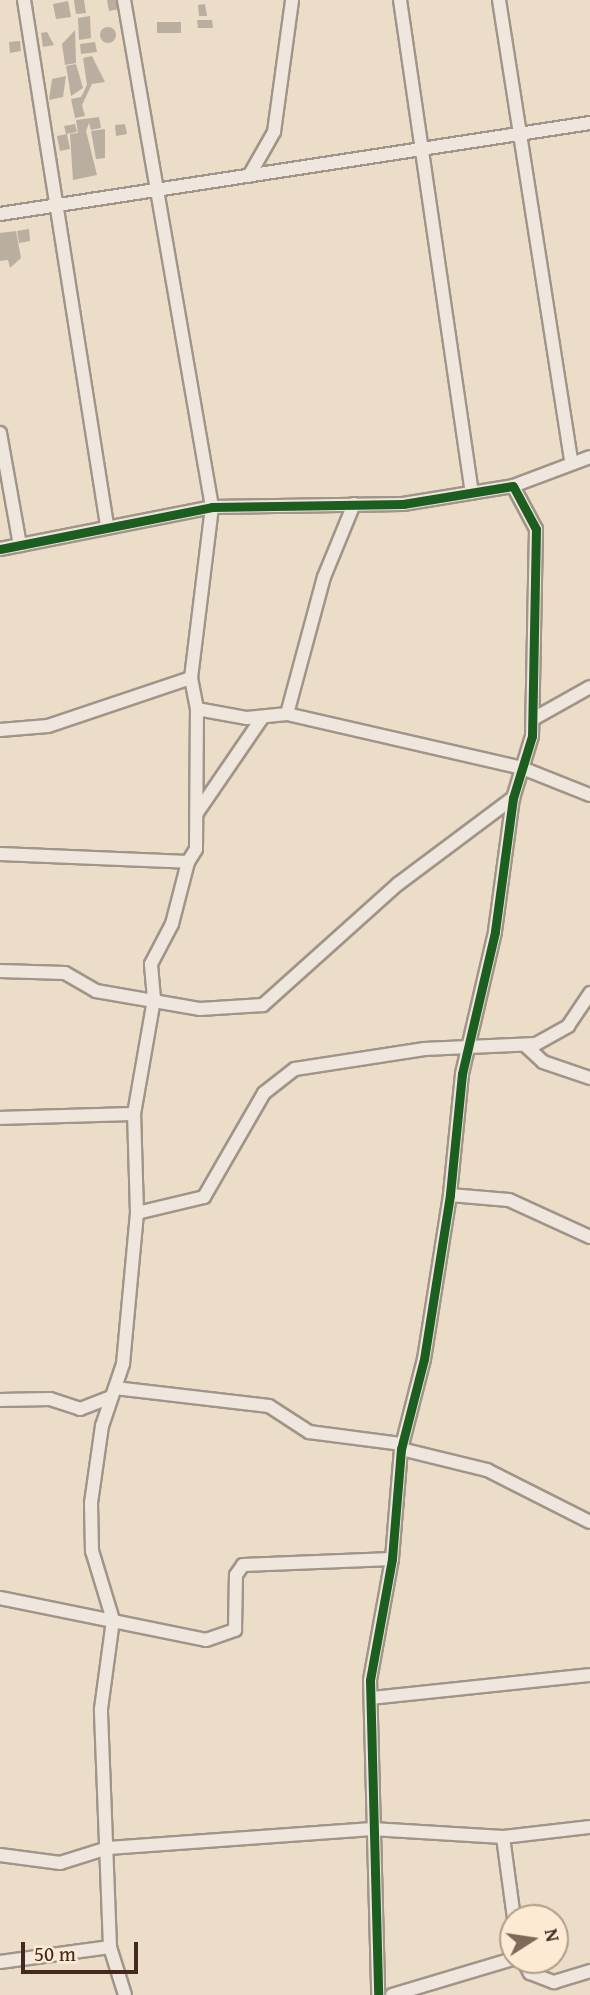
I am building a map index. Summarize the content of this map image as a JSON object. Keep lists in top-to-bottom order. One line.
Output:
{"scale_bar":"50 m","north":"right"}
